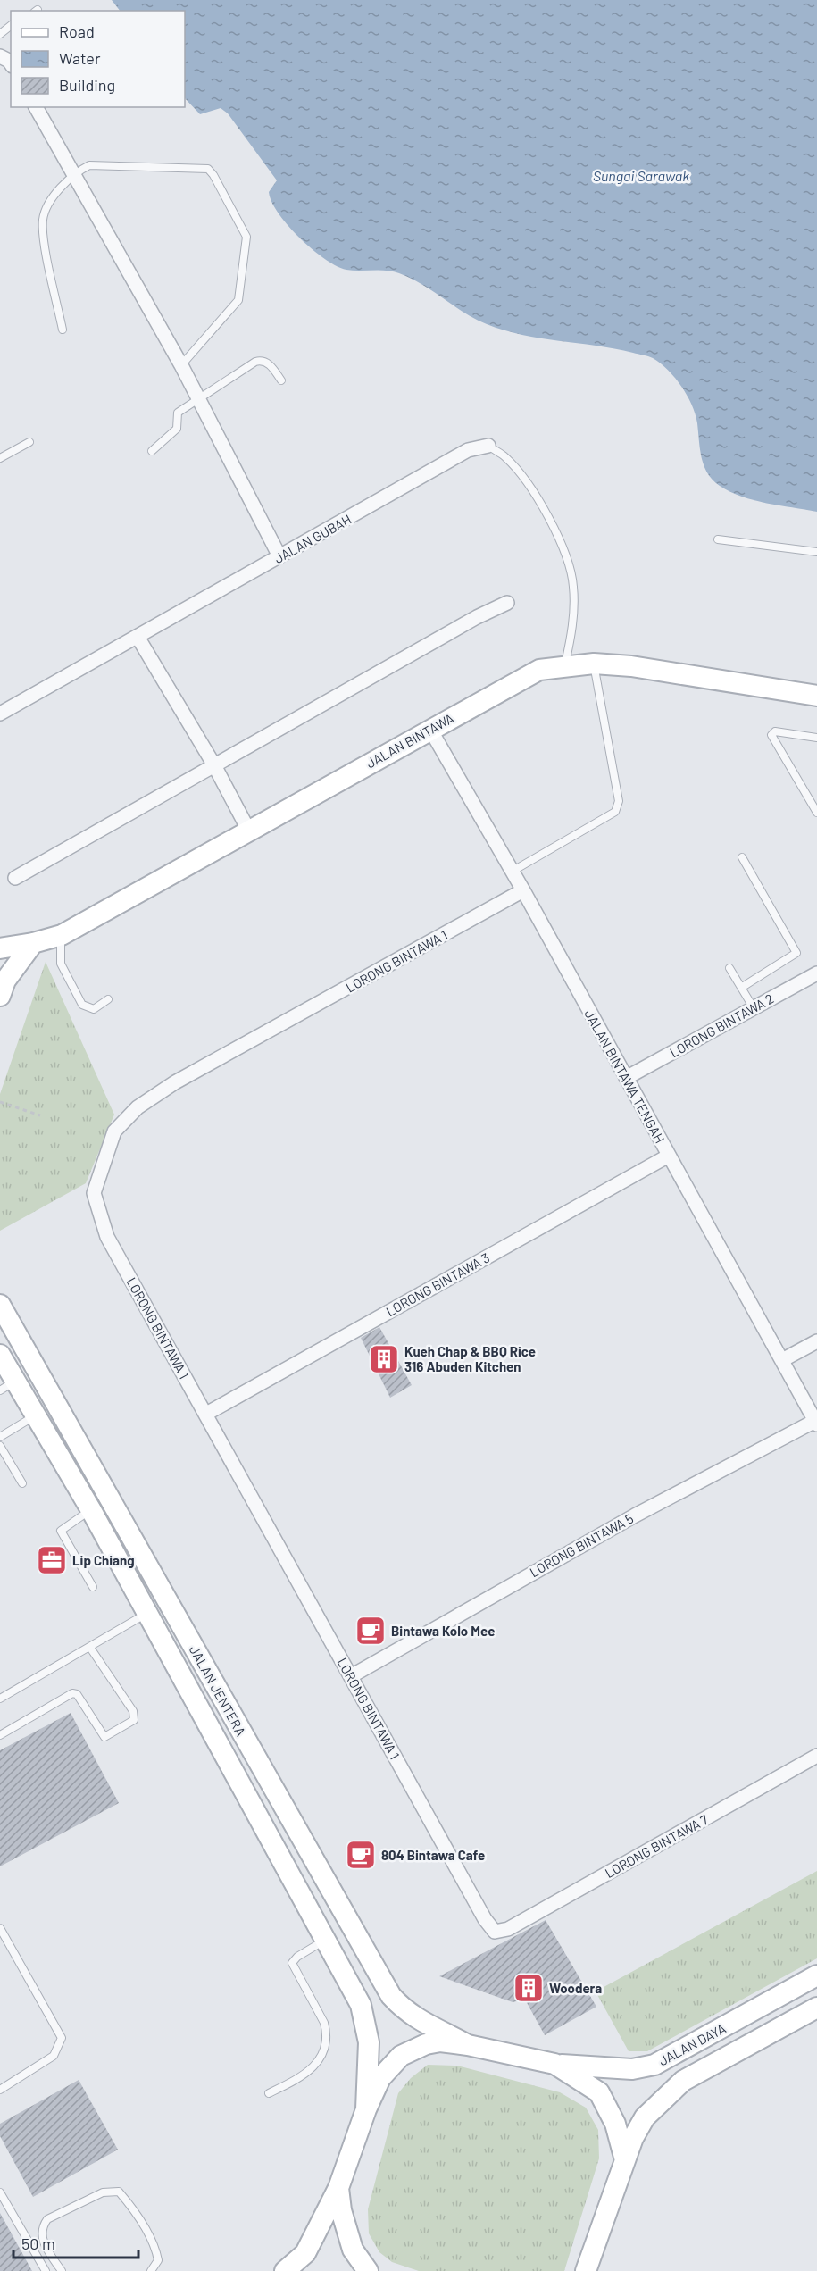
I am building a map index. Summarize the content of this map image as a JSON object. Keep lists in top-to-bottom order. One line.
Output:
{"streets":{"street":["JALAN GUBAH","JALAN BINTAWA","LORONG BINTAWA 1","LORONG BINTAWA 2","JALAN BINTAWA TENGAH","LORONG BINTAWA 3","LORONG BINTAWA 5","JALAN JENTERA","LORONG BINTAWA 7","JALAN DAYA"]},"crossings":[["JALAN BINTAWA","JALAN BINTAWA TENGAH"],["LORONG BINTAWA 1","JALAN BINTAWA TENGAH"],["LORONG BINTAWA 1","LORONG BINTAWA 3"],["LORONG BINTAWA 1","LORONG BINTAWA 5"],["LORONG BINTAWA 1","LORONG BINTAWA 7"],["LORONG BINTAWA 2","JALAN BINTAWA TENGAH"],["JALAN BINTAWA TENGAH","LORONG BINTAWA 3"],["JALAN BINTAWA TENGAH","LORONG BINTAWA 5"]],"water":["Sungai Sarawak"],"places":{"building":["Kueh Chap & BBQ Rice 316 Abuden Kitchen","Woodera"],"office":["Lip Chiang"],"cafe":["Bintawa Kolo Mee","804 Bintawa Cafe"]},"legend":["Road","Water","Building"],"scale_bar":"50 m"}
